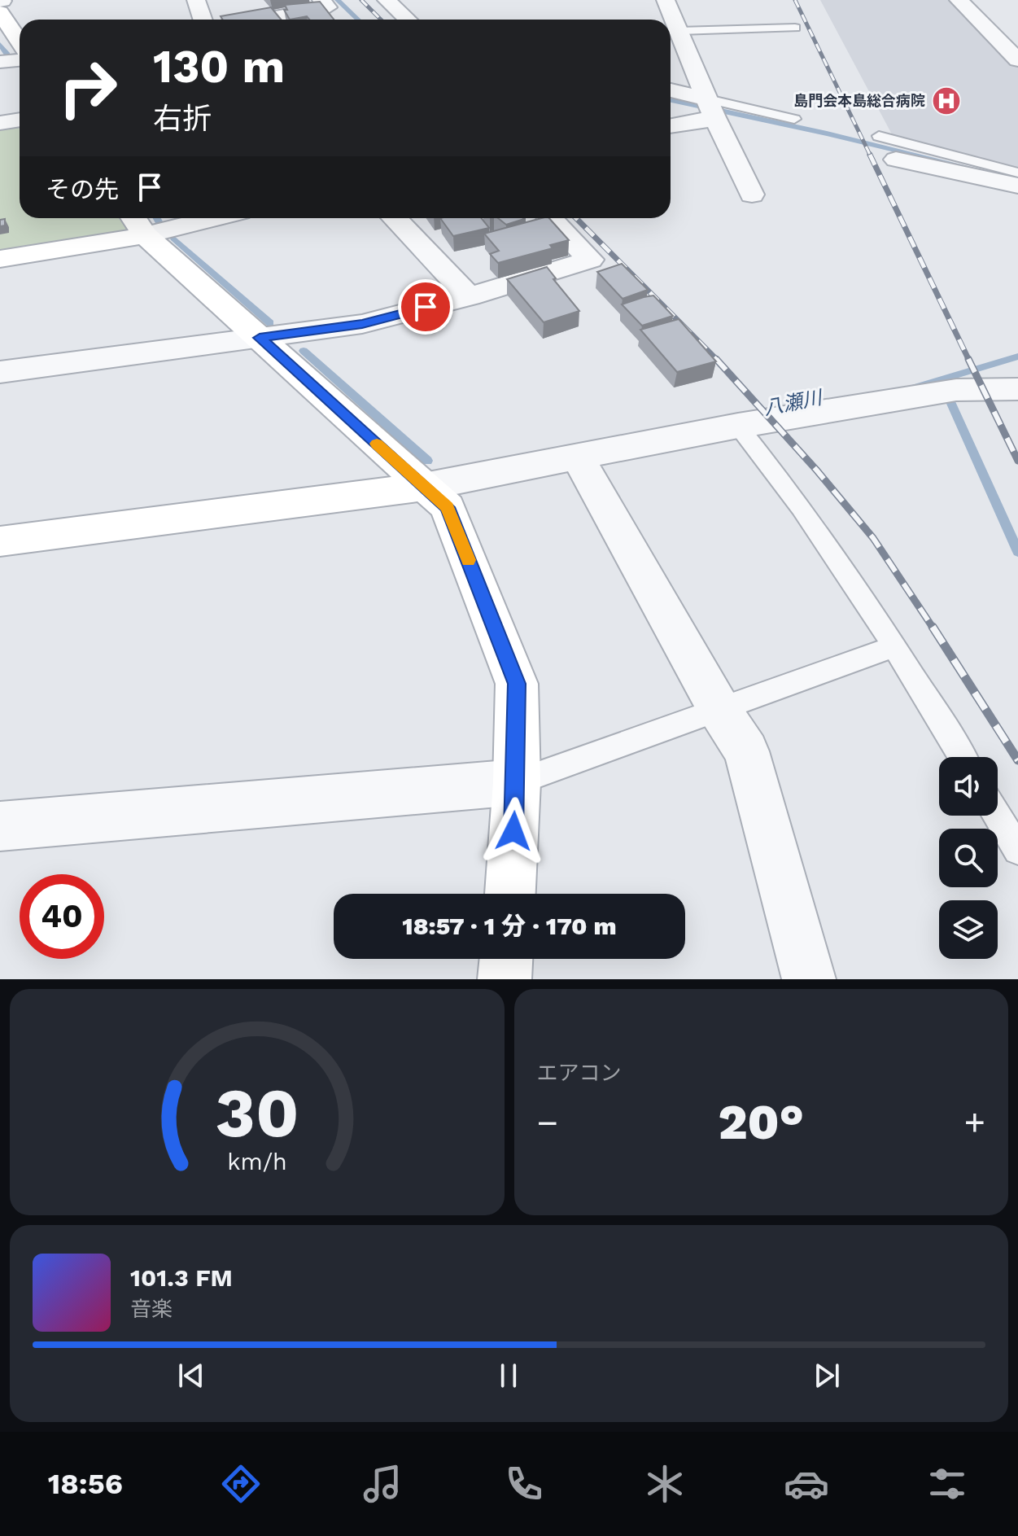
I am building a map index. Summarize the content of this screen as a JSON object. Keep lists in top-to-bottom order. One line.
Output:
{"water":["八瀬川"],"places":{"hospital":["島門会本島総合病院"]},"page":{"turn":["130 m","右折"],"then":"その先","limit":"40","trip":"18:57 · 1 分 · 170 m","tile":"エアコン","heat":["−","20°","+"],"song":["101.3 FM","音楽"],"tabs":"18:56","gauge":["30","km/h"]}}
